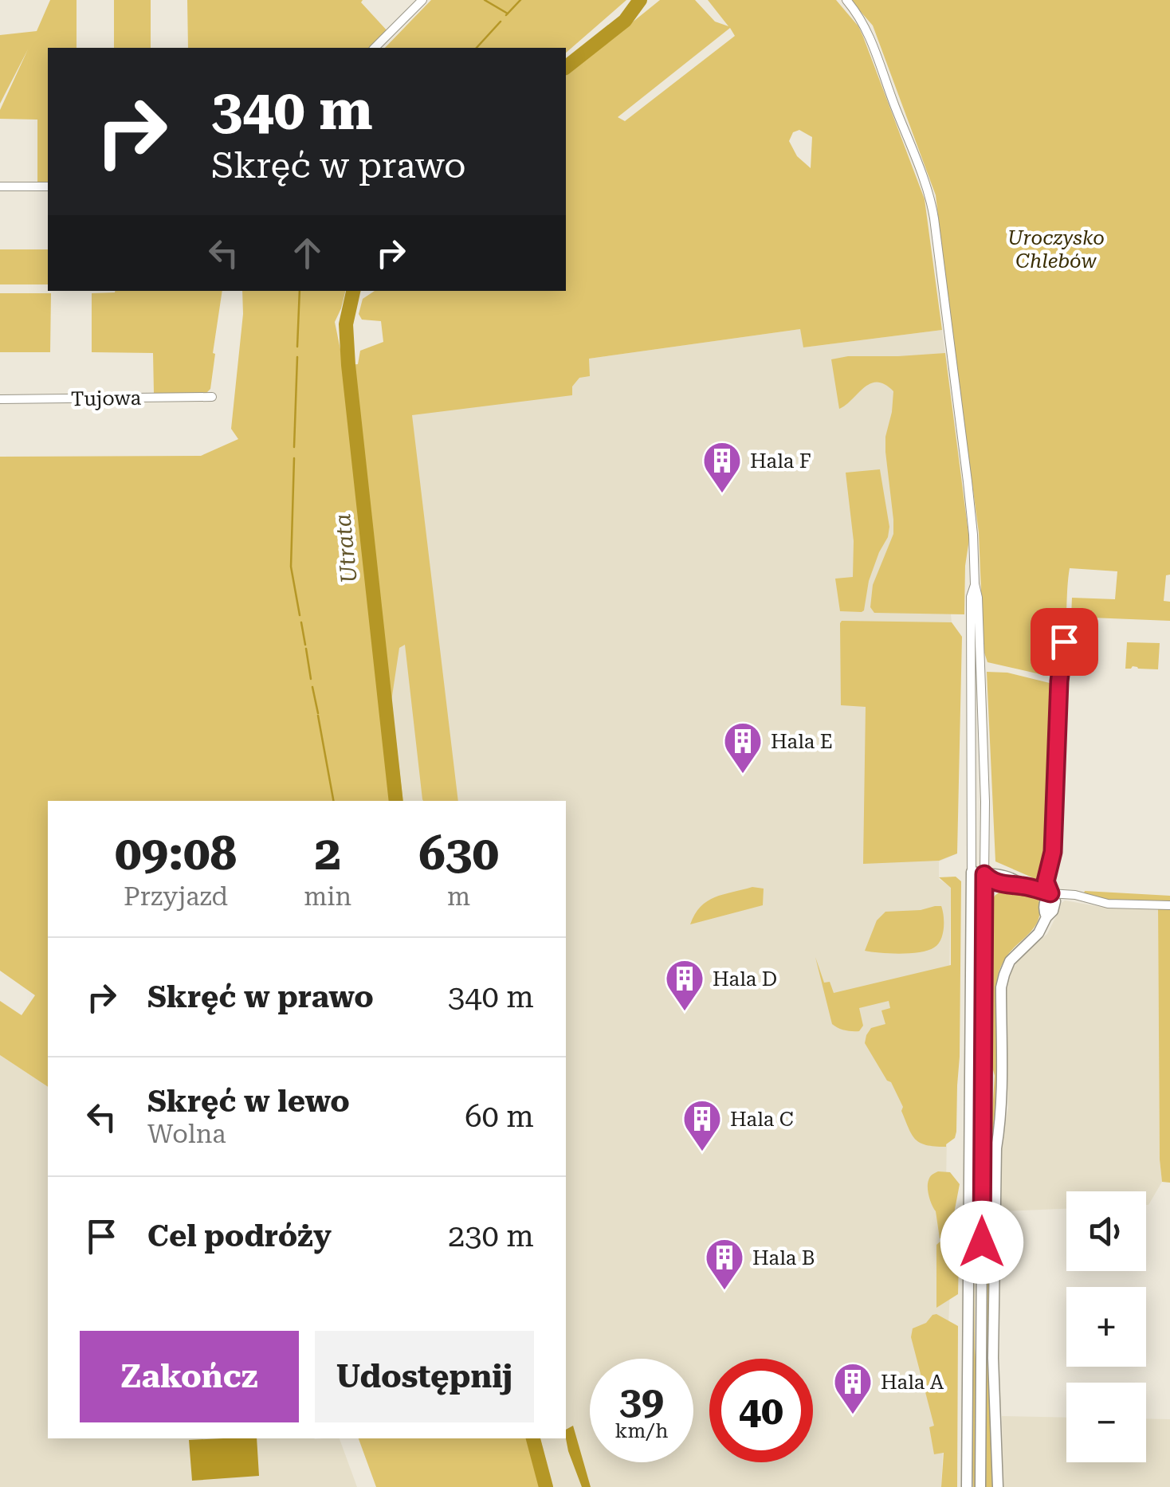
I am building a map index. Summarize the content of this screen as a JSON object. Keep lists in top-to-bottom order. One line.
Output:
{"streets":{"street":["Tujowa"]},"water":["Utrata"],"parks":["Uroczysko Chlebów"],"places":{"building":["Hala F","Hala E","Hala D","Hala C","Hala B","Hala A"]},"page":{"turn":["340 m","Skręć w prawo"],"eta":["09:08","Przyjazd","2","min","630","m"],"list":[{"name":"Skręć w prawo","value":"340 m"},{"name":"Skręć w lewo","note":"Wolna","value":"60 m"},{"name":"Cel podróży","value":"230 m"}],"map_buttons":["+","−"],"buttons":["Zakończ","Udostępnij"],"speed":"39 km/h","limit":"40"}}
